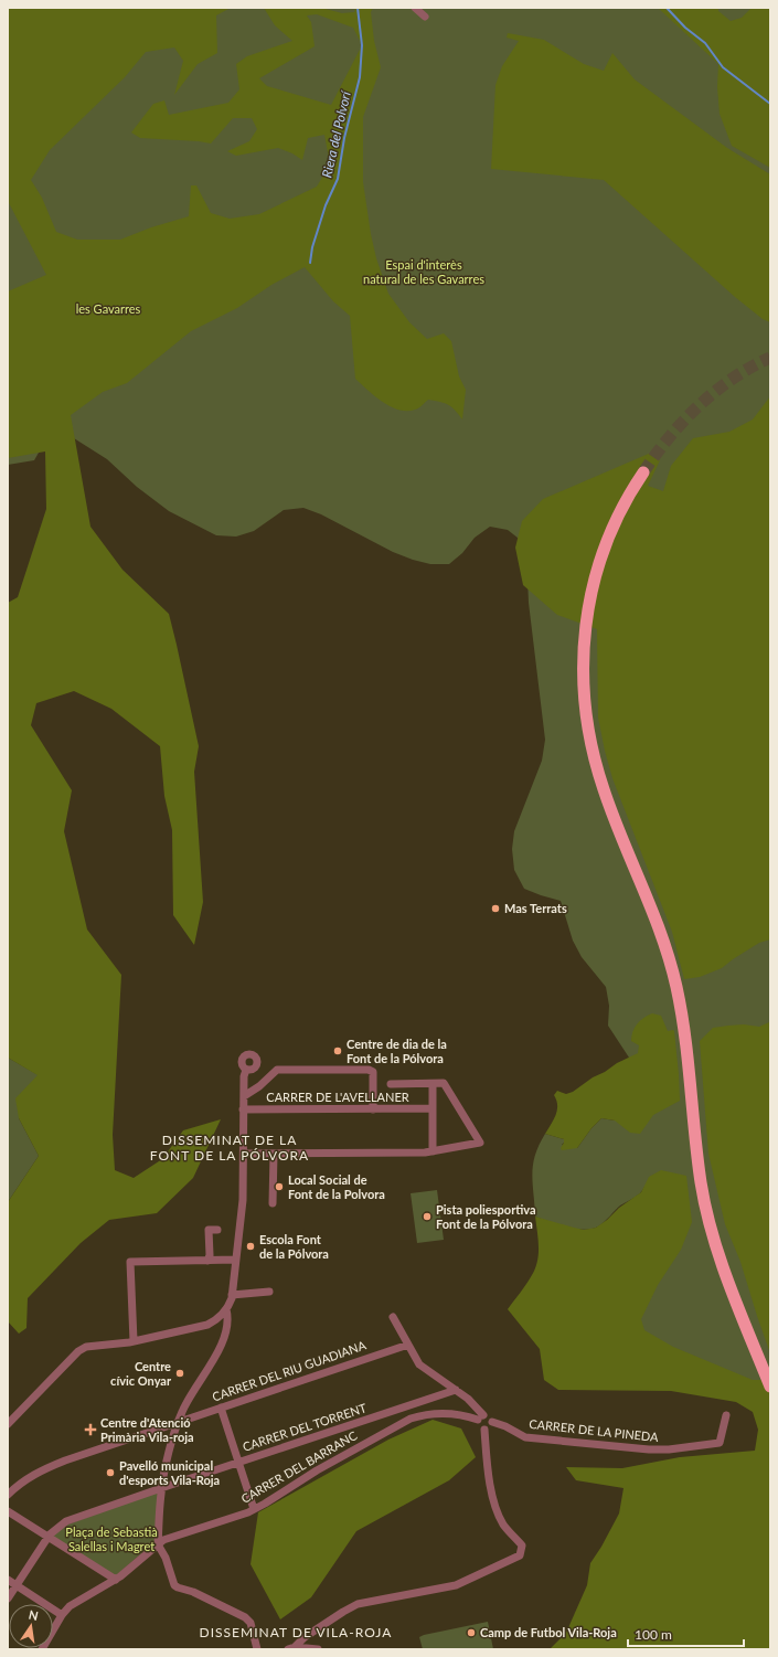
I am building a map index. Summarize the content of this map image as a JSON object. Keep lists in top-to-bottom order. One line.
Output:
{"streets":{"street":["CARRER DE L'AVELLANER","CARRER DEL RIU GUADIANA","CARRER DEL TORRENT","CARRER DE LA PINEDA","CARRER DEL BARRANC"]},"crossings":[["CARRER DE LA PINEDA","CARRER DEL BARRANC"]],"districts":["DISSEMINAT DE LA FONT DE LA PÓLVORA","DISSEMINAT DE VILA-ROJA"],"water":["Riera del Polvorí"],"parks":["Espai d'interès natural de les Gavarres","les Gavarres","Plaça de Sebastià Salellas i Magret"],"places":{"other":["Mas Terrats","Centre de dia de la Font de la Pólvora","Local Social de Font de la Polvora","Pista poliesportiva Font de la Pólvora","Escola Font de la Pólvora","Centre cívic Onyar","Pavelló municipal d'esports Vila-Roja","Camp de Futbol Vila-Roja"],"health":["Centre d'Atenció Primària Vila-roja"]},"scale_bar":"100 m","north":"top"}
